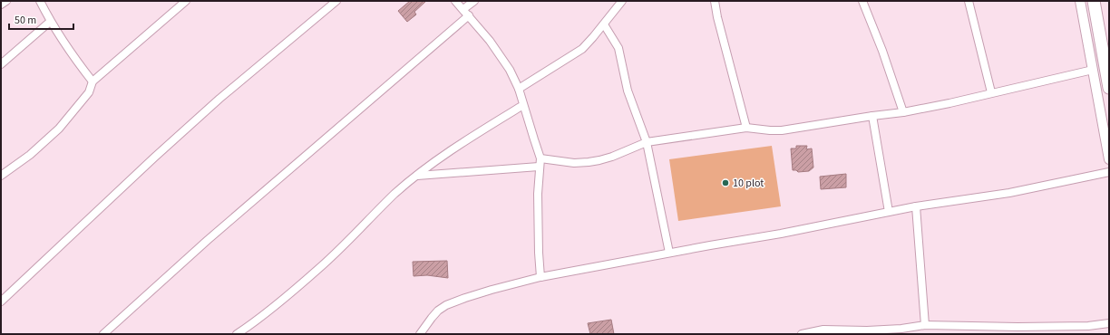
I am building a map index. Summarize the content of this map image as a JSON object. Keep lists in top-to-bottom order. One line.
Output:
{"places":["10 plot"],"scale_bar":"50 m"}
